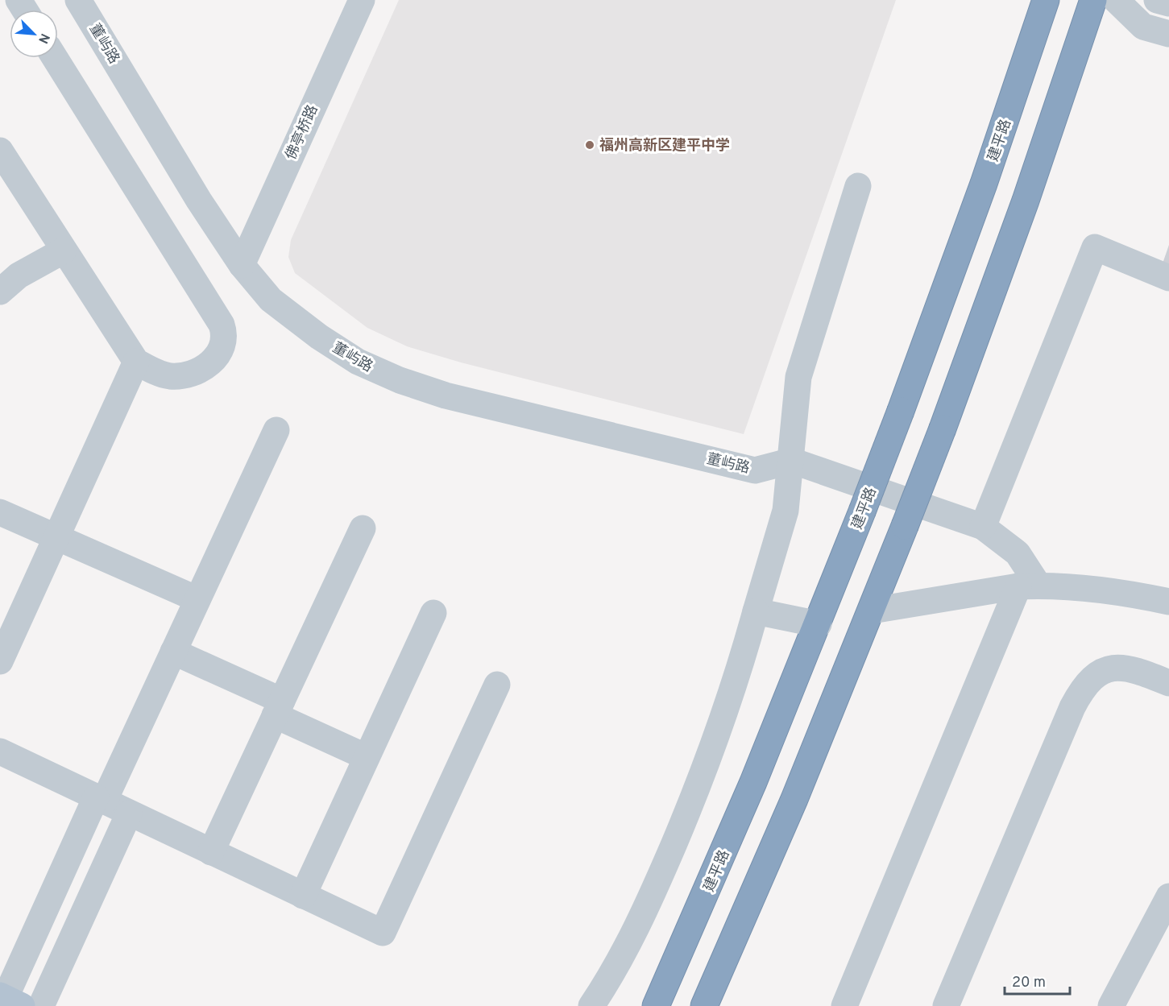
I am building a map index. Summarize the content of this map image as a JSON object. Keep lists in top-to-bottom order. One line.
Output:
{"streets":{"highway":["建平路"],"street":["董屿路","佛亭桥路"]},"crossings":[["董屿路","佛亭桥路"]],"places":["福州高新区建平中学"],"scale_bar":"20 m","north":"bottom right"}
